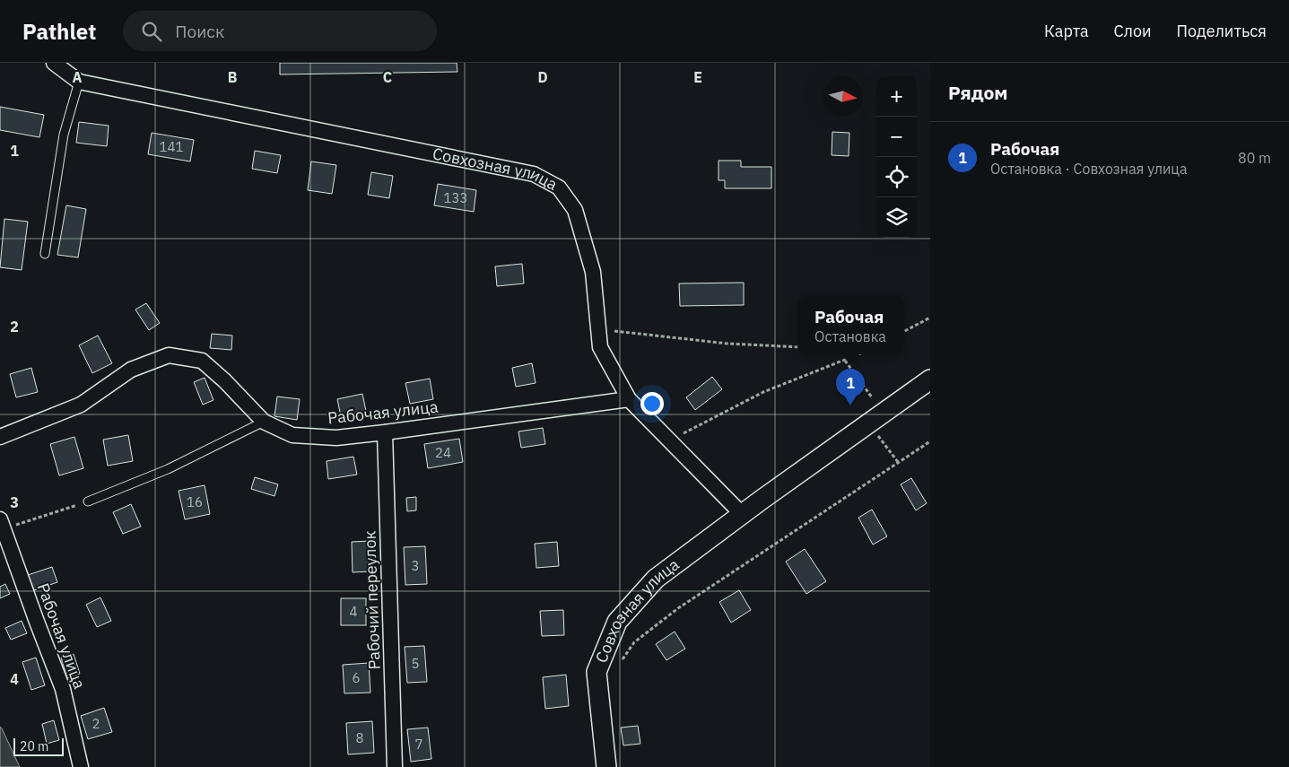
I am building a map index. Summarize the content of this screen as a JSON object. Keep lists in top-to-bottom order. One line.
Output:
{"streets":{"street":["Совхозная улица","Рабочая улица","Рабочий переулок"]},"crossings":[["Совхозная улица","Рабочая улица"],["Рабочая улица","Рабочий переулок"]],"house_numbers":["141","133","24","16","3","4","5","6","2","8","7"],"scale_bar":"20 m","north":"right","page":{"header":"Pathlet","search":"Поиск","nav":["Карта","Слои","Поделиться"],"heading":"Рядом","map_buttons":["+","−"],"list":[{"mark":"1","name":"Рабочая","note":"Остановка · Совхозная улица","value":"80 m"}],"popup":["Рабочая","Остановка"],"pins":"1","scale":"20 m"},"grid":{"columns":["A","B","C","D","E"],"rows":["1","2","3","4"]}}
